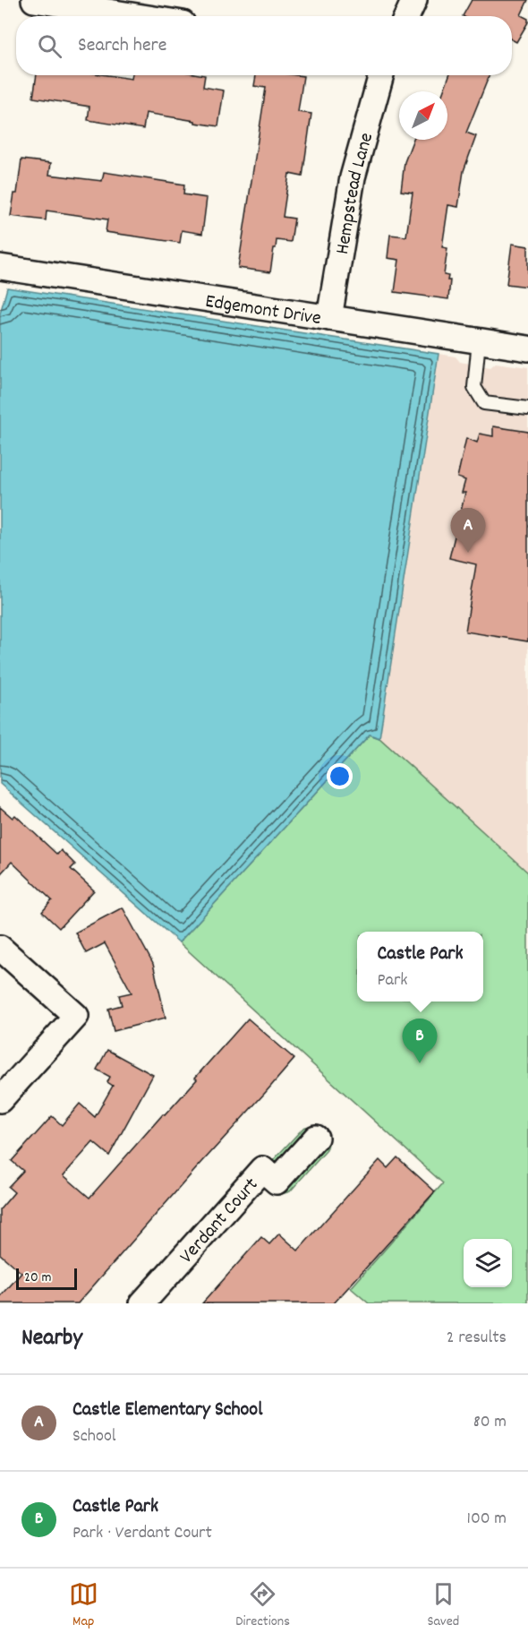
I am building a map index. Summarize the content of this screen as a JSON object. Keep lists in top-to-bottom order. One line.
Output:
{"streets":{"street":["Hempstead Lane","Edgemont Drive","Verdant Court"]},"crossings":[["Hempstead Lane","Edgemont Drive"]],"scale_bar":"20 m","north":"top right","page":{"search":"Search here","pins":["A","B"],"popup":["Castle Park","Park"],"scale":"20 m","heading":["Nearby","2 results"],"list":[{"mark":"A","name":"Castle Elementary School","note":"School","value":"80 m"},{"mark":"B","name":"Castle Park","note":"Park · Verdant Court","value":"100 m"}],"nav":["Map","Directions","Saved"]}}
